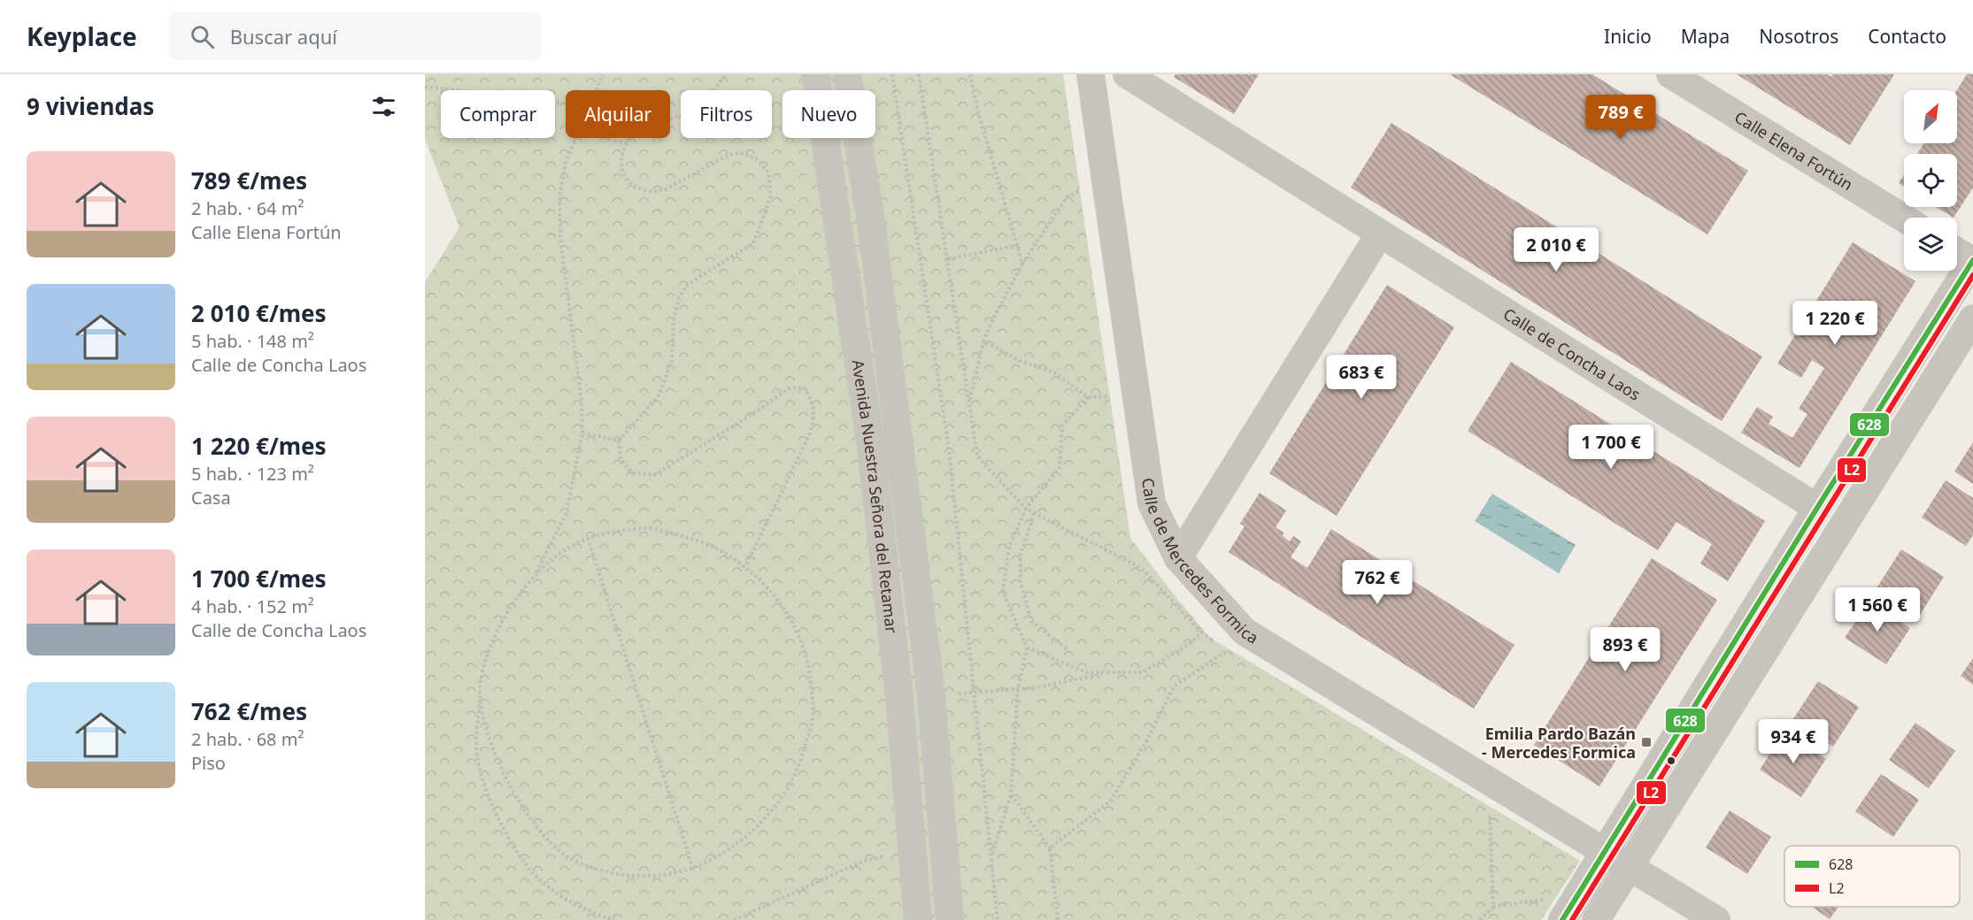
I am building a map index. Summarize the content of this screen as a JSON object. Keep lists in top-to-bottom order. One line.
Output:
{"streets":{"street":["Calle Elena Fortún","Calle de Concha Laos","Avenida Nuestra Señora del Retamar","Calle de Mercedes Formica"]},"places":{"transit":["Emilia Pardo Bazán - Mercedes Formica"]},"lines":["transit line 628","transit line L2"],"legend":["628","L2"],"north":"top right","page":{"header":"Keyplace","search":"Buscar aquí","nav":["Inicio","Mapa","Nosotros","Contacto"],"heading":"9 viviendas","chip":["Comprar","Alquilar","Filtros","Nuevo"],"price":["789 €","2 010 €","1 220 €","683 €","1 700 €","762 €","1 560 €","893 €","934 €"],"list":[{"name":"789 €/mes","note":"2 hab. · 64 m² · Calle Elena Fortún"},{"name":"2 010 €/mes","note":"5 hab. · 148 m² · Calle de Concha Laos"},{"name":"1 220 €/mes","note":"5 hab. · 123 m² · Casa"},{"name":"1 700 €/mes","note":"4 hab. · 152 m² · Calle de Concha Laos"},{"name":"762 €/mes","note":"2 hab. · 68 m² · Piso"}]}}
